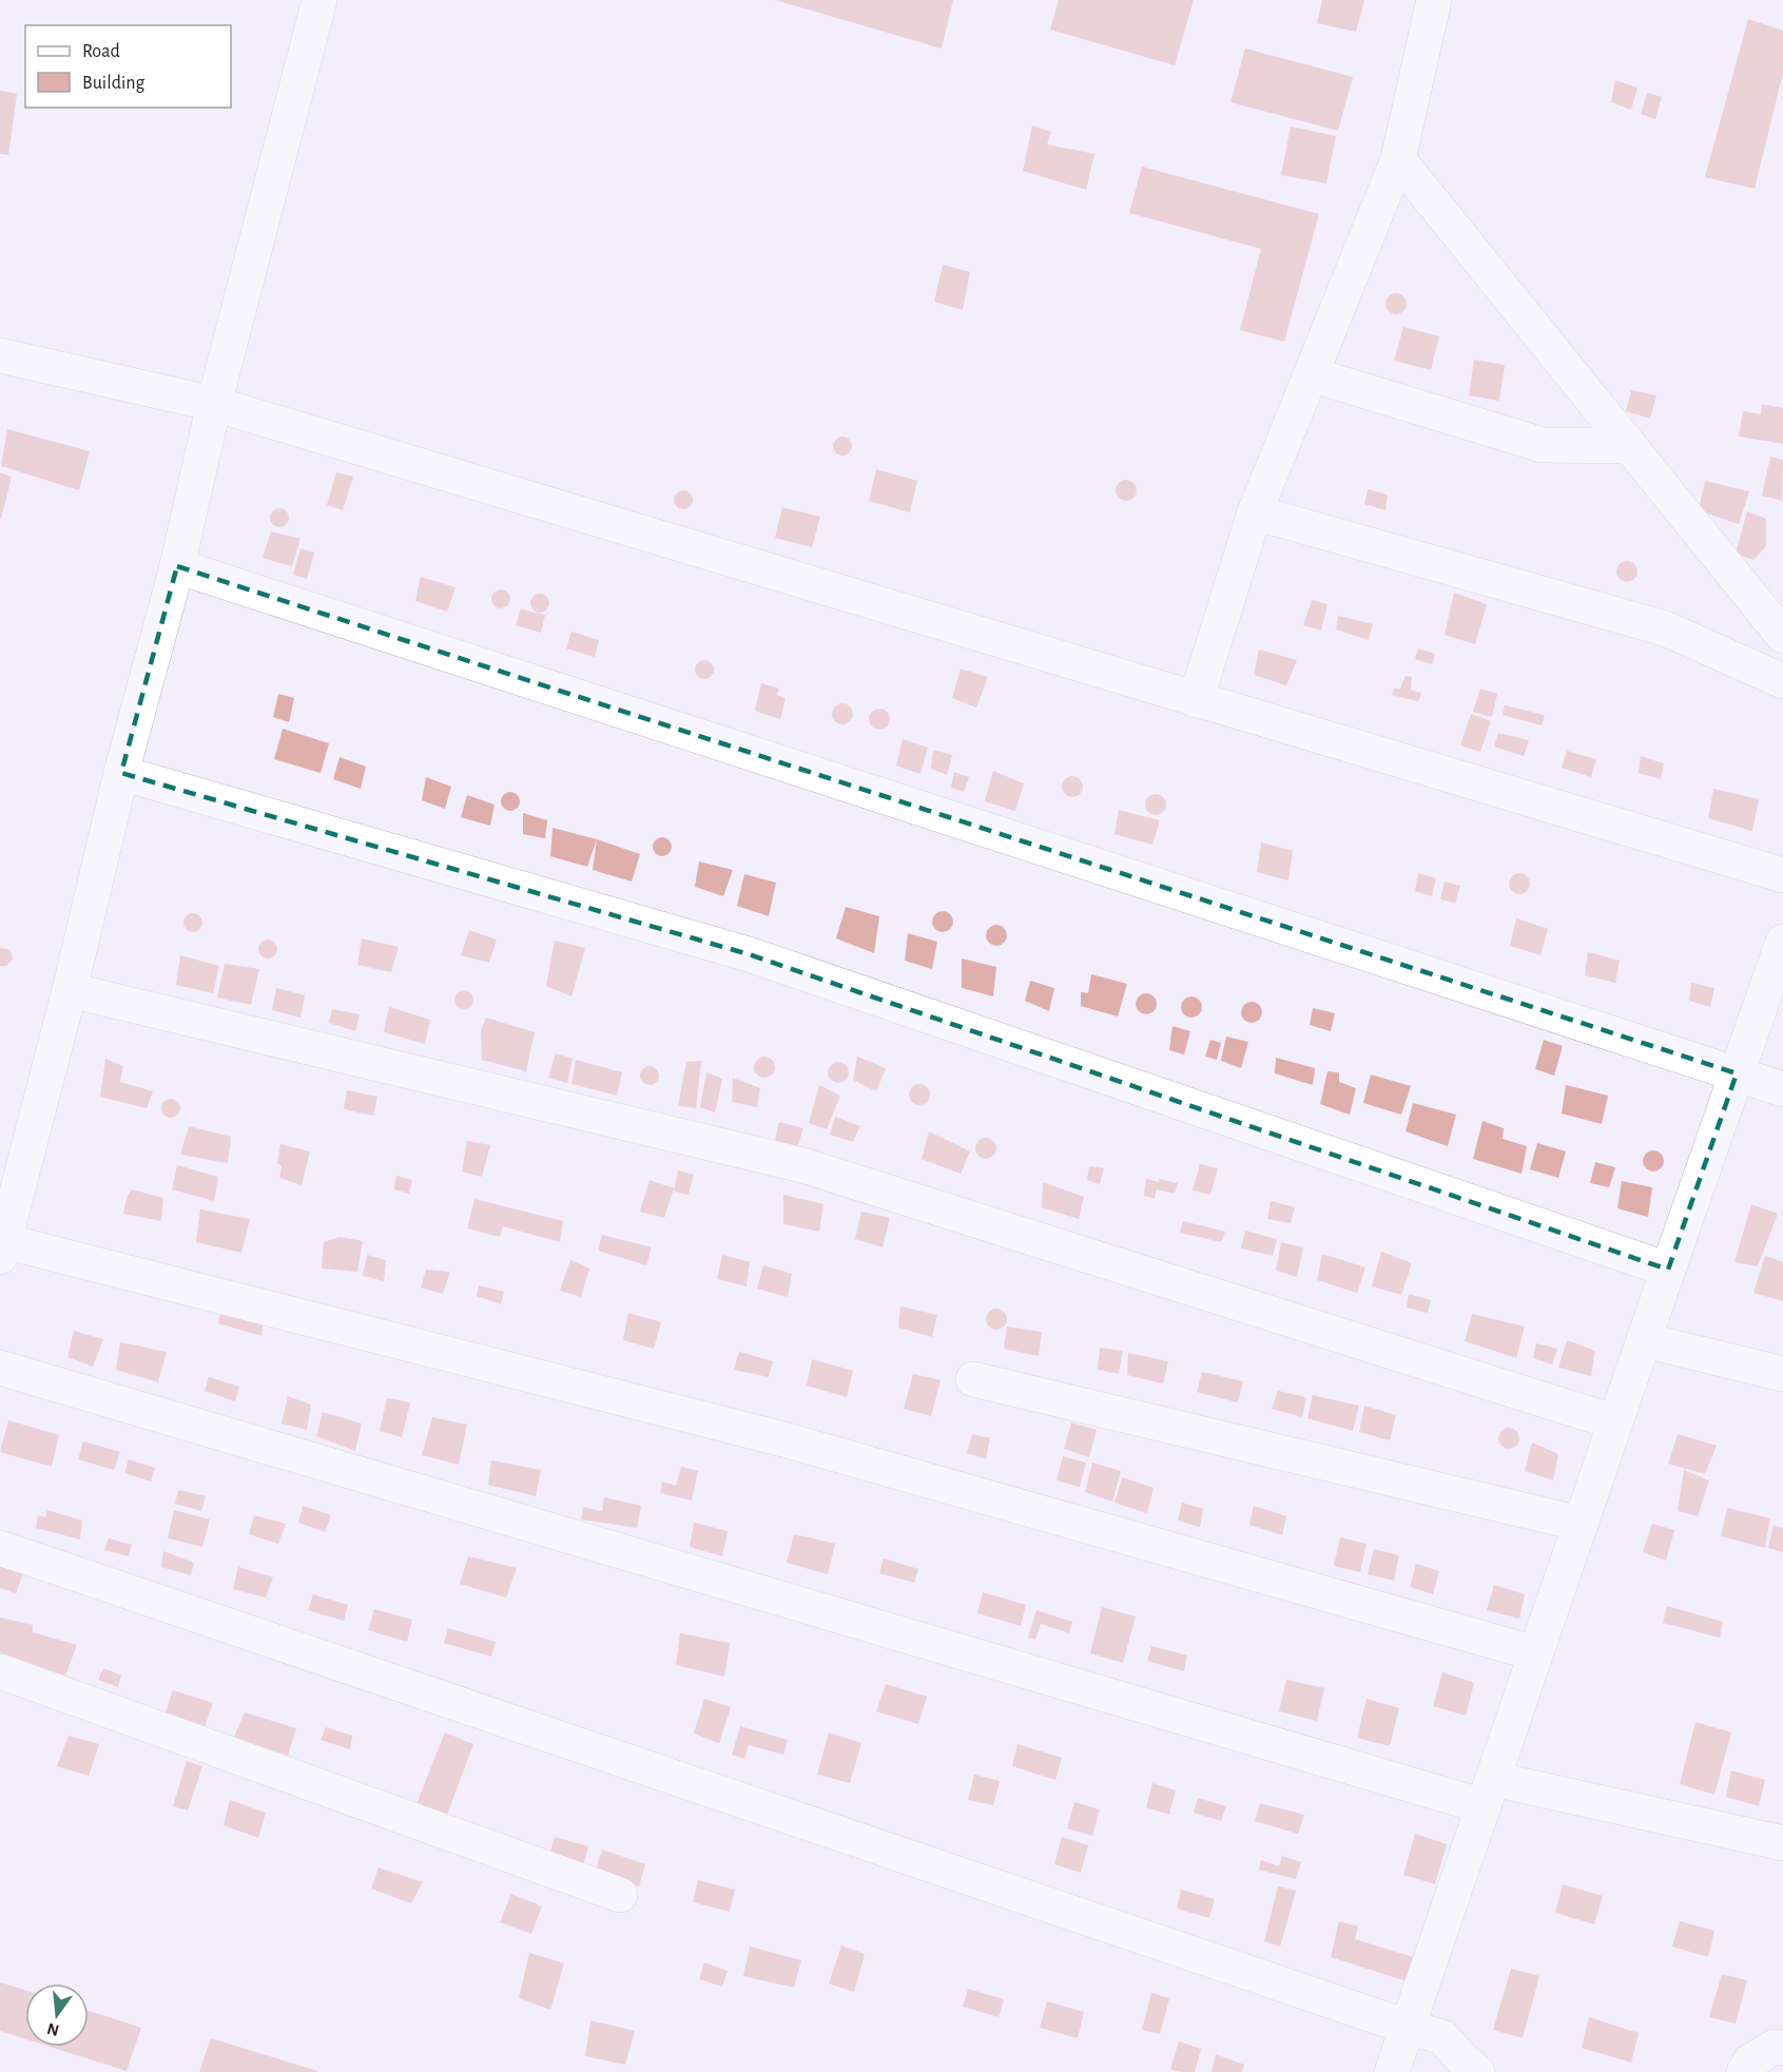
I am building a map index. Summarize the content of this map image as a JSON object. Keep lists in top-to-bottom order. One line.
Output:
{"legend":["Road","Building"],"north":"bottom"}
